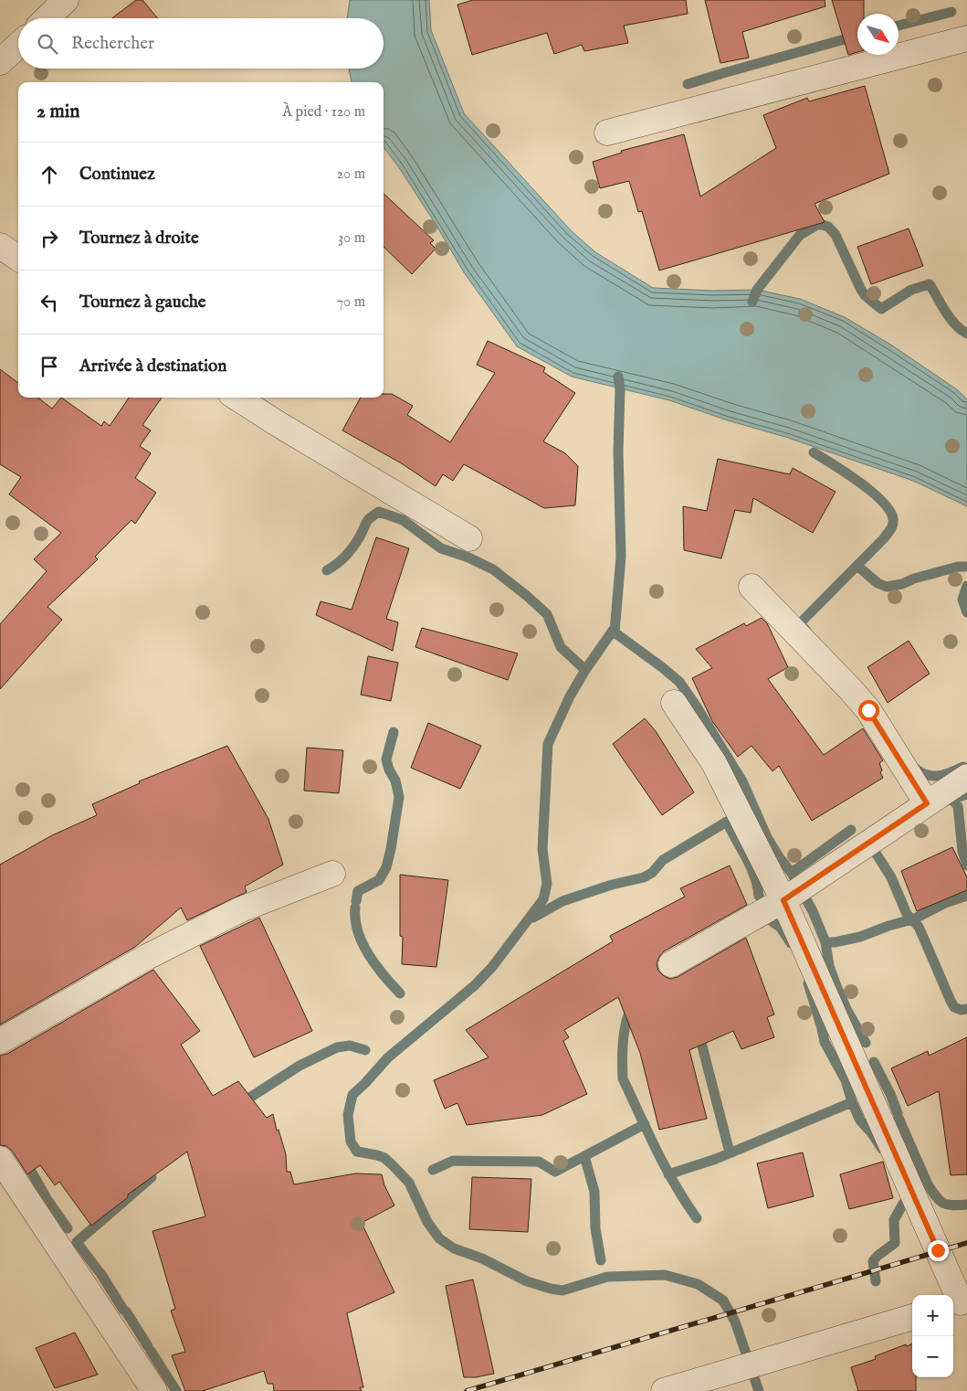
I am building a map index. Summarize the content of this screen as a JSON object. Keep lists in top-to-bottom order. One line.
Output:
{"north":"bottom right","page":{"search":"Rechercher","heading":["2 min","À pied · 120 m"],"list":[["Continuez","20 m"],["Tournez à droite","30 m"],["Tournez à gauche","70 m"],"Arrivée à destination"],"map_buttons":["+","−"]}}
